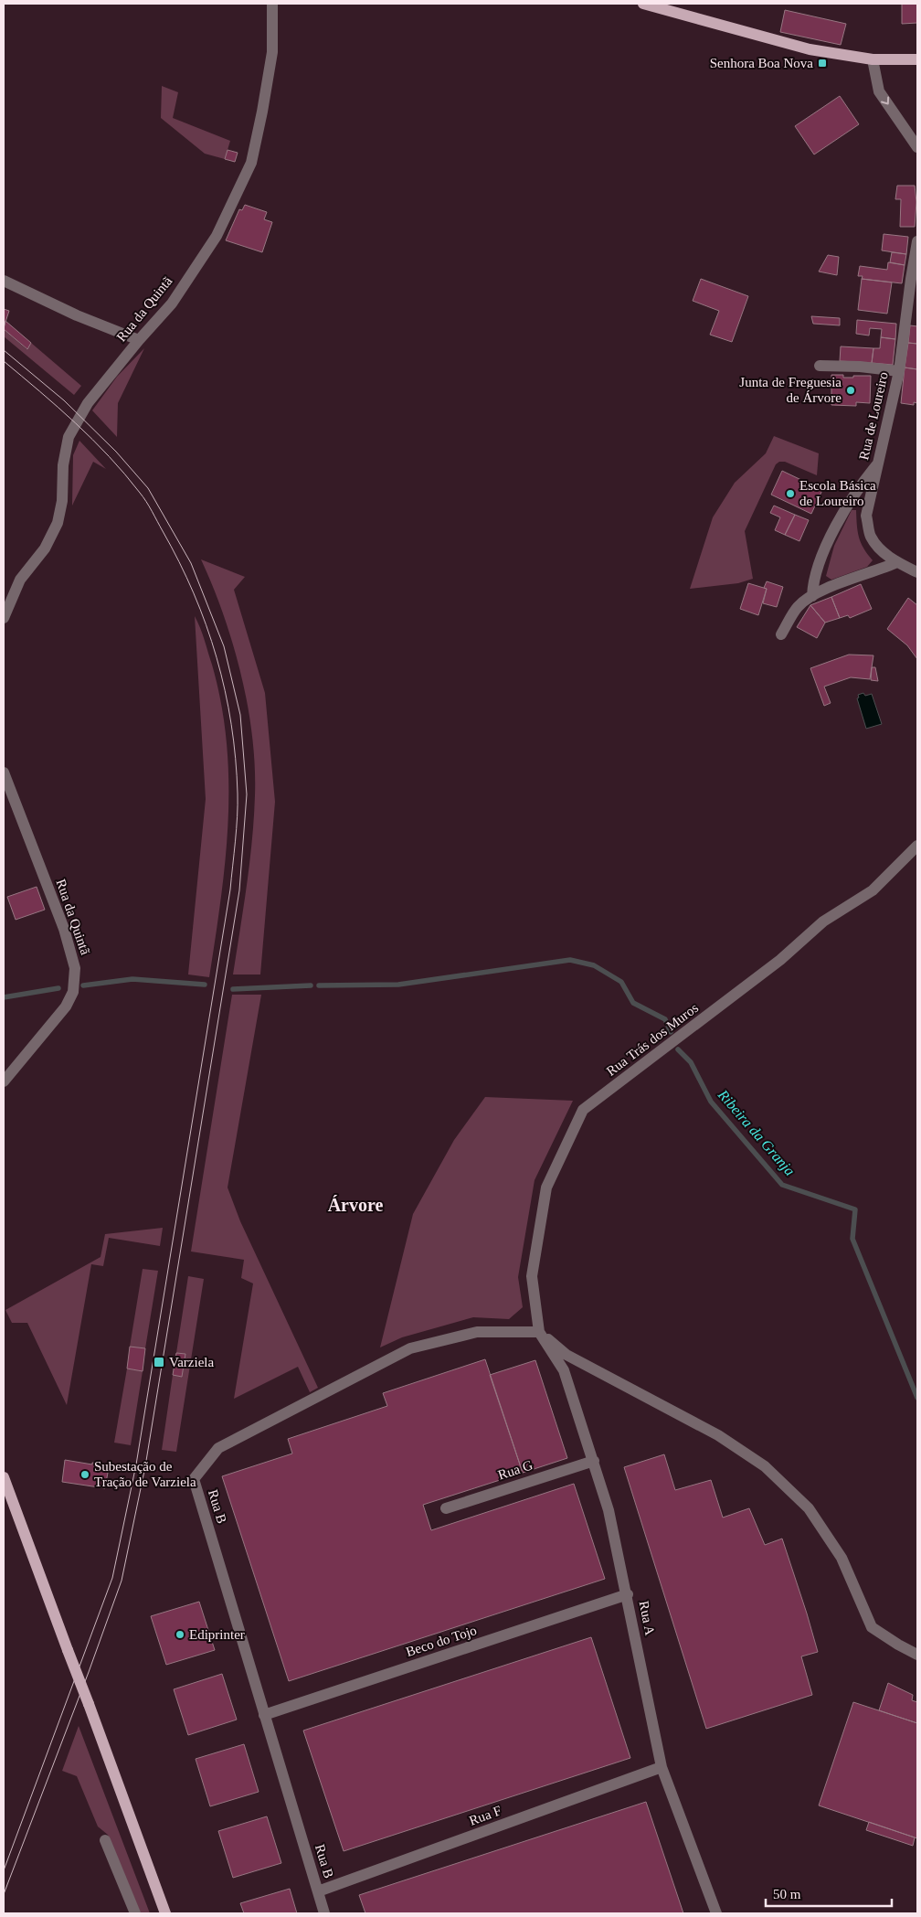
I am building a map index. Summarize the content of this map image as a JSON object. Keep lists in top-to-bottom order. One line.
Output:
{"streets":{"street":["Rua da Quintã","Rua de Loureiro","Rua Trás dos Muros","Rua G","Rua B","Rua A","Beco do Tojo","Rua F"]},"crossings":[["Rua Trás dos Muros","Rua B"],["Rua Trás dos Muros","Rua A"],["Rua G","Rua A"],["Rua B","Rua A"],["Rua B","Beco do Tojo"],["Rua B","Rua F"],["Rua A","Beco do Tojo"],["Rua A","Rua F"]],"districts":["Árvore"],"water":["Ribeira da Granja"],"places":{"transit":["Senhora Boa Nova","Varziela"],"other":["Junta de Freguesia de Árvore","Escola Básica de Loureiro","Subestação de Tração de Varziela","Ediprinter"]},"scale_bar":"50 m"}
